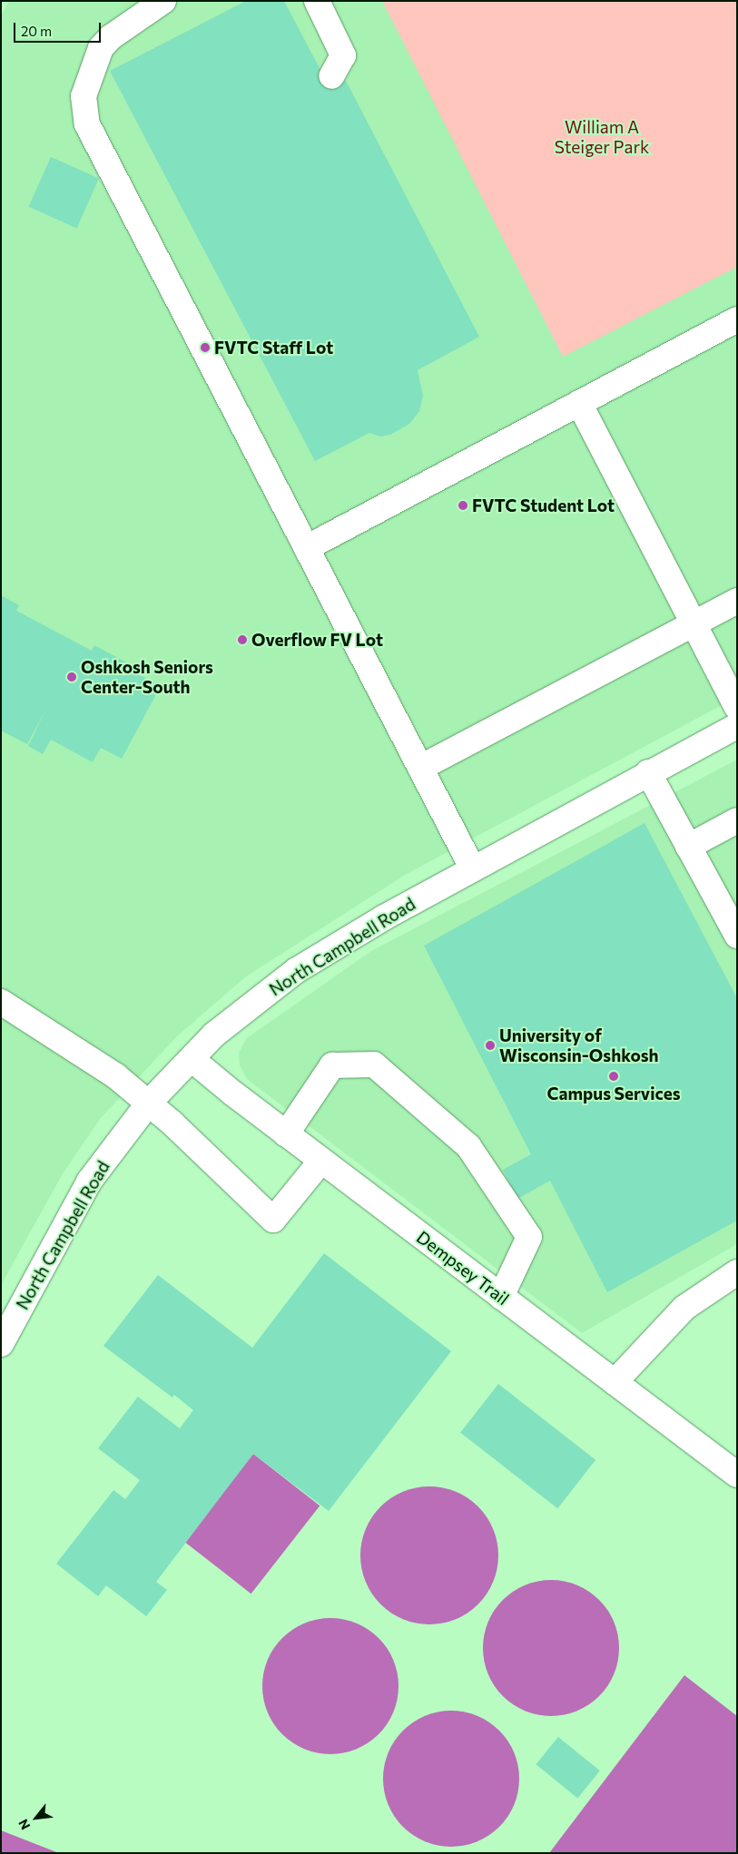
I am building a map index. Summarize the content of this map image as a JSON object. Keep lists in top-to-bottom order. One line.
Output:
{"streets":{"street":["North Campbell Road","Dempsey Trail"]},"crossings":[["North Campbell Road","Dempsey Trail"]],"parks":["William A Steiger Park"],"places":["FVTC Staff Lot","FVTC Student Lot","Overflow FV Lot","Oshkosh Seniors Center-South","University of Wisconsin-Oshkosh","Campus Services"],"scale_bar":"20 m","north":"bottom left"}
